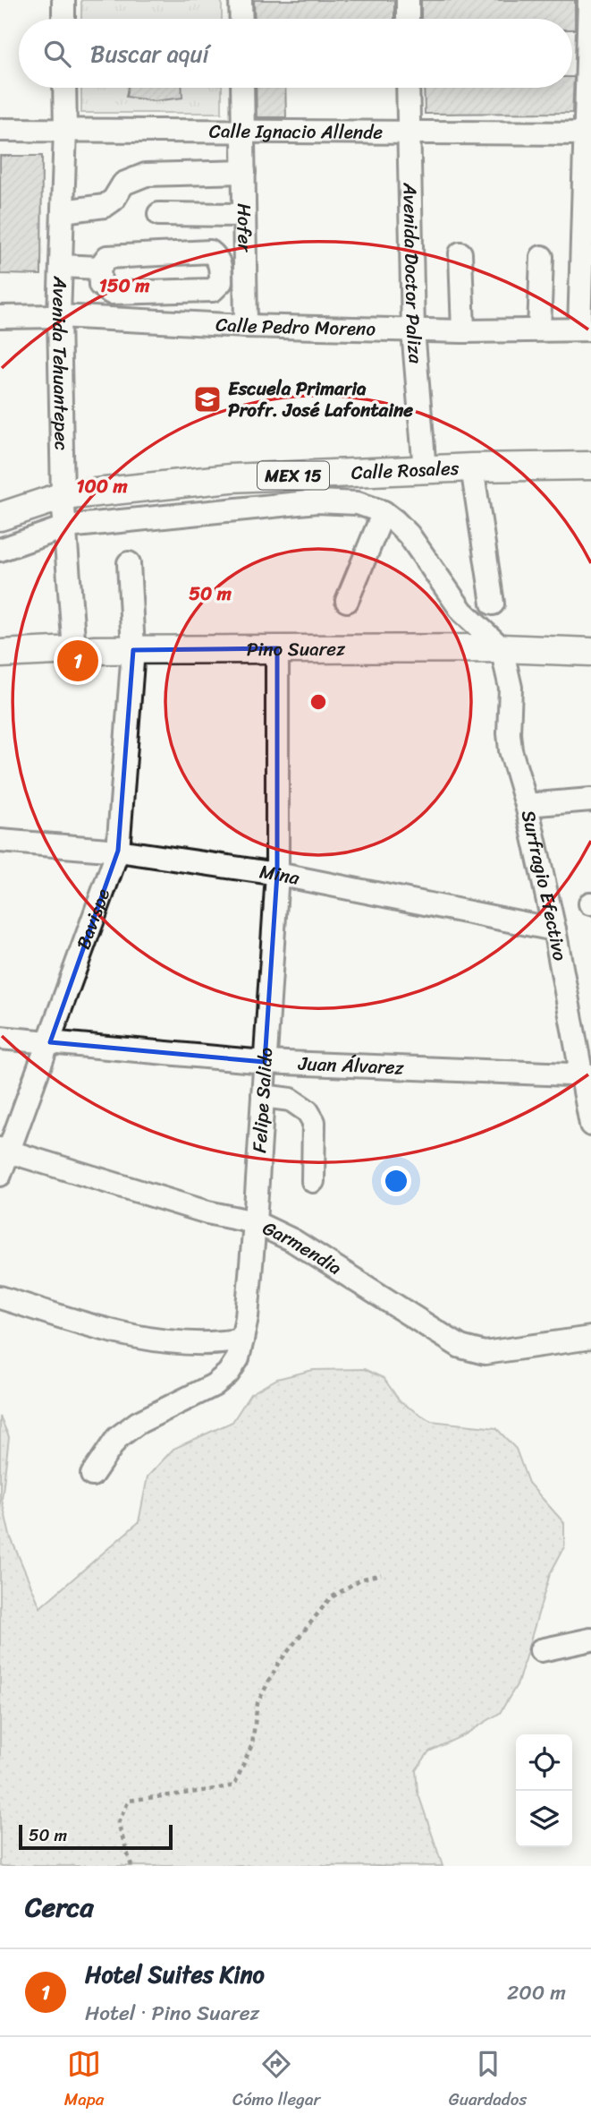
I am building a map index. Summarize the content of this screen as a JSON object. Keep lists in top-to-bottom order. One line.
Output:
{"streets":{"main road":["Calle Rosales","MEX 15","Pino Suarez"],"street":["Calle Ignacio Allende","Hofer","Avenida Doctor Paliza","Calle Pedro Moreno","Avenida Tehuantepec","Mina","Surfragio Efectivo","Bavispe","Juan Álvarez","Felipe Salido","Garmendia"]},"crossings":[["Calle Ignacio Allende","Hofer"],["Calle Ignacio Allende","Avenida Doctor Paliza"],["Calle Ignacio Allende","Avenida Tehuantepec"],["Hofer","Calle Pedro Moreno"],["Avenida Doctor Paliza","Calle Pedro Moreno"],["Avenida Doctor Paliza","Calle Rosales"],["Calle Pedro Moreno","Avenida Tehuantepec"],["Avenida Tehuantepec","Calle Rosales"],["Avenida Tehuantepec","Pino Suarez"],["Calle Rosales","Pino Suarez"],["Calle Rosales","Surfragio Efectivo"],["Pino Suarez","Surfragio Efectivo"],["Pino Suarez","Bavispe"],["Pino Suarez","Felipe Salido"],["Mina","Surfragio Efectivo"],["Mina","Bavispe"],["Mina","Felipe Salido"],["Surfragio Efectivo","Juan Álvarez"],["Bavispe","Juan Álvarez"],["Bavispe","Garmendia"],["Juan Álvarez","Felipe Salido"],["Felipe Salido","Garmendia"]],"places":{"school or university":["Escuela Primaria Profr. José Lafontaine"]},"scale_bar":"50 m","page":{"search":"Buscar aquí","pins":"1","scale":"50 m","heading":"Cerca","list":[{"mark":"1","name":"Hotel Suites Kino","note":"Hotel · Pino Suarez","value":"200 m"}],"nav":["Mapa","Cómo llegar","Guardados"]},"rings":["150 m","100 m","50 m"]}
